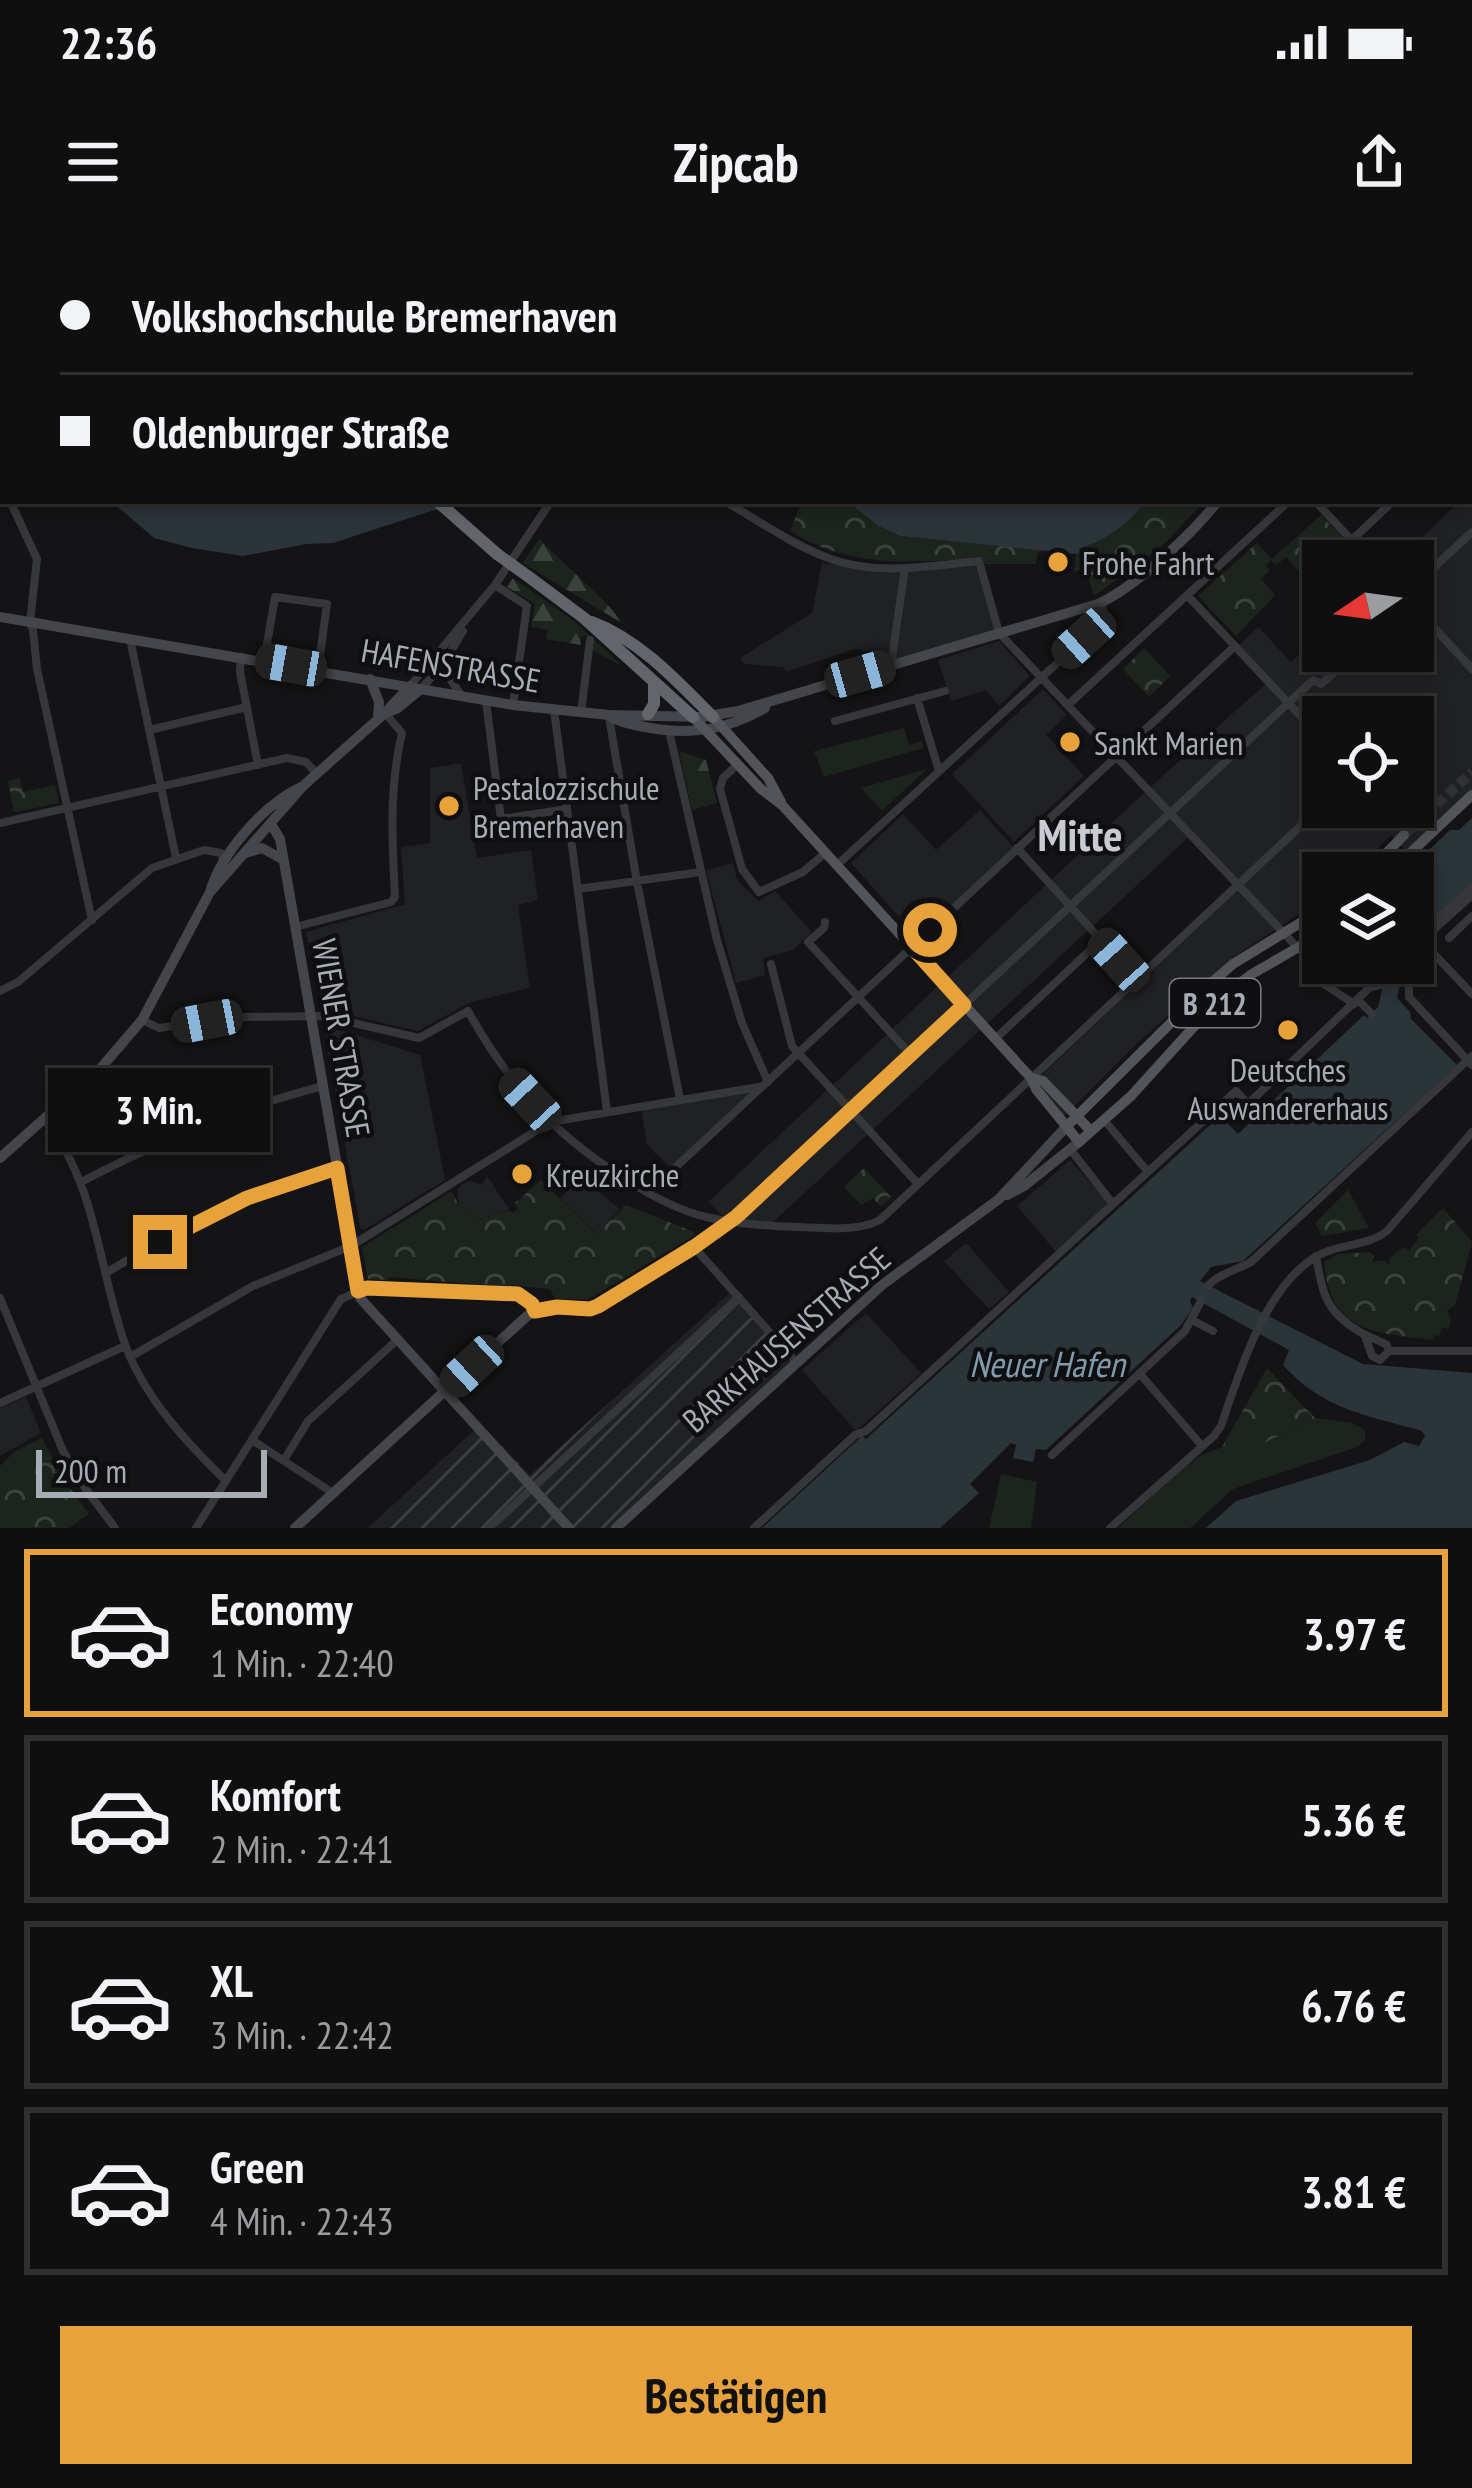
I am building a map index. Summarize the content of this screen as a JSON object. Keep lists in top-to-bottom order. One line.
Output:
{"streets":{"main road":["B 212"],"street":["HAFENSTRASSE","WIENER STRASSE","BARKHAUSENSTRASSE"]},"crossings":[["B 212","BARKHAUSENSTRASSE"]],"districts":["Mitte"],"water":["Neuer Hafen"],"places":["Frohe Fahrt","Sankt Marien","Pestalozzischule Bremerhaven","Deutsches Auswandererhaus","Kreuzkirche"],"scale_bar":"200 m","north":"left","page":{"status":"22:36","header":"Zipcab","banner":["Volkshochschule Bremerhaven","Oldenburger Straße"],"bubble":"3 Min.","scale":"200 m","list":[{"name":"Economy","note":"1 Min. · 22:40","value":"3.97 €"},{"name":"Komfort","note":"2 Min. · 22:41","value":"5.36 €"},{"name":"XL","note":"3 Min. · 22:42","value":"6.76 €"},{"name":"Green","note":"4 Min. · 22:43","value":"3.81 €"}],"buttons":"Bestätigen"}}
